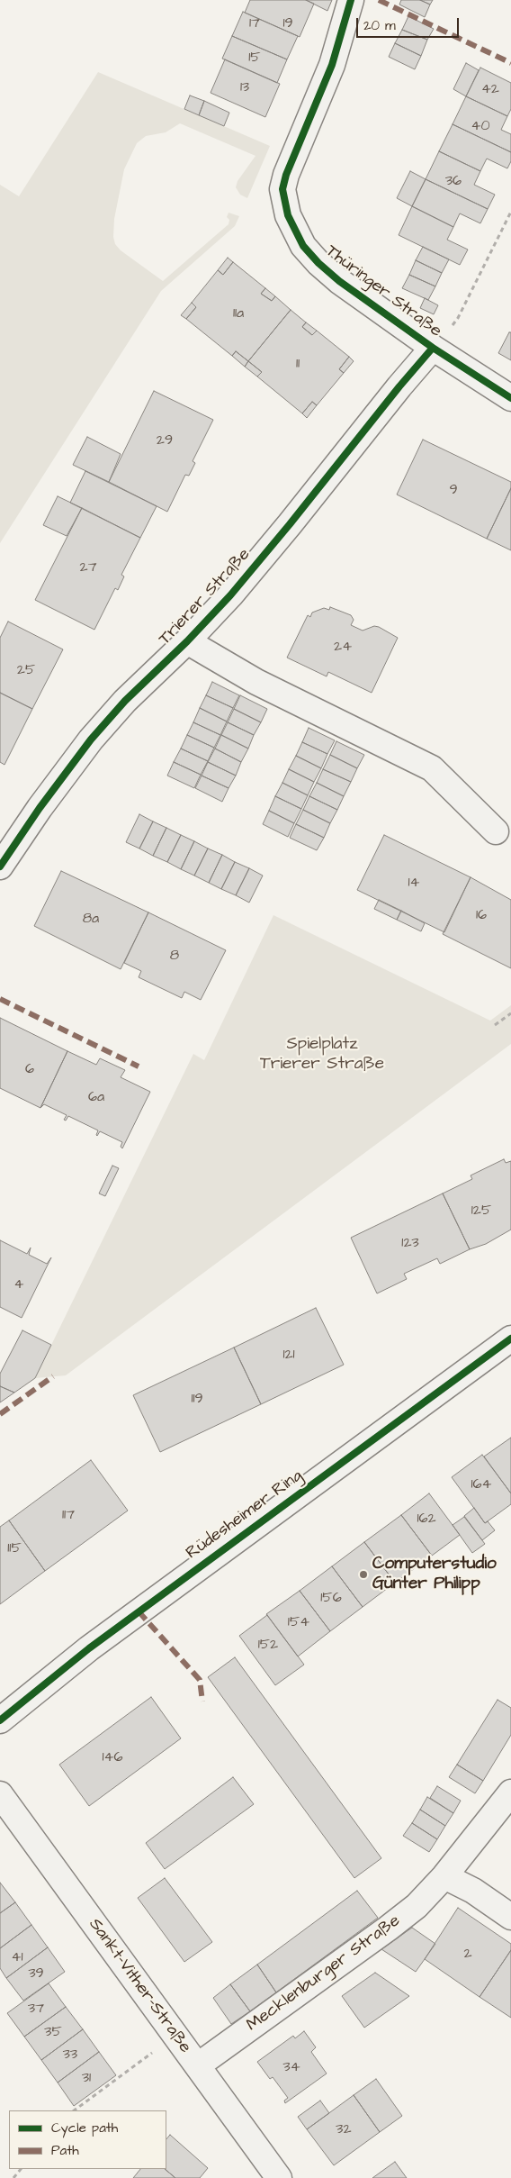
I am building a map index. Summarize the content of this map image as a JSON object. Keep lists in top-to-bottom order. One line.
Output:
{"streets":{"street":["Thüringer Straße","Trierer Straße","Rüdesheimer Ring","Mecklenburger Straße","Sankt-Vither-Straße"]},"crossings":[["Thüringer Straße","Trierer Straße"],["Mecklenburger Straße","Sankt-Vither-Straße"]],"parks":["Spielplatz Trierer Straße"],"places":["Computerstudio Günter Philipp"],"house_numbers":["17","19","15","13","42","40","36","11a","11","29","9","27","24","25","14","16","8a","8","6","6a","125","123","4","121","119","164","117","162","115","156","154","152","146","2","41","39","37","35","33","34","31","32"],"legend":["Cycle path","Path"],"scale_bar":"20 m"}
